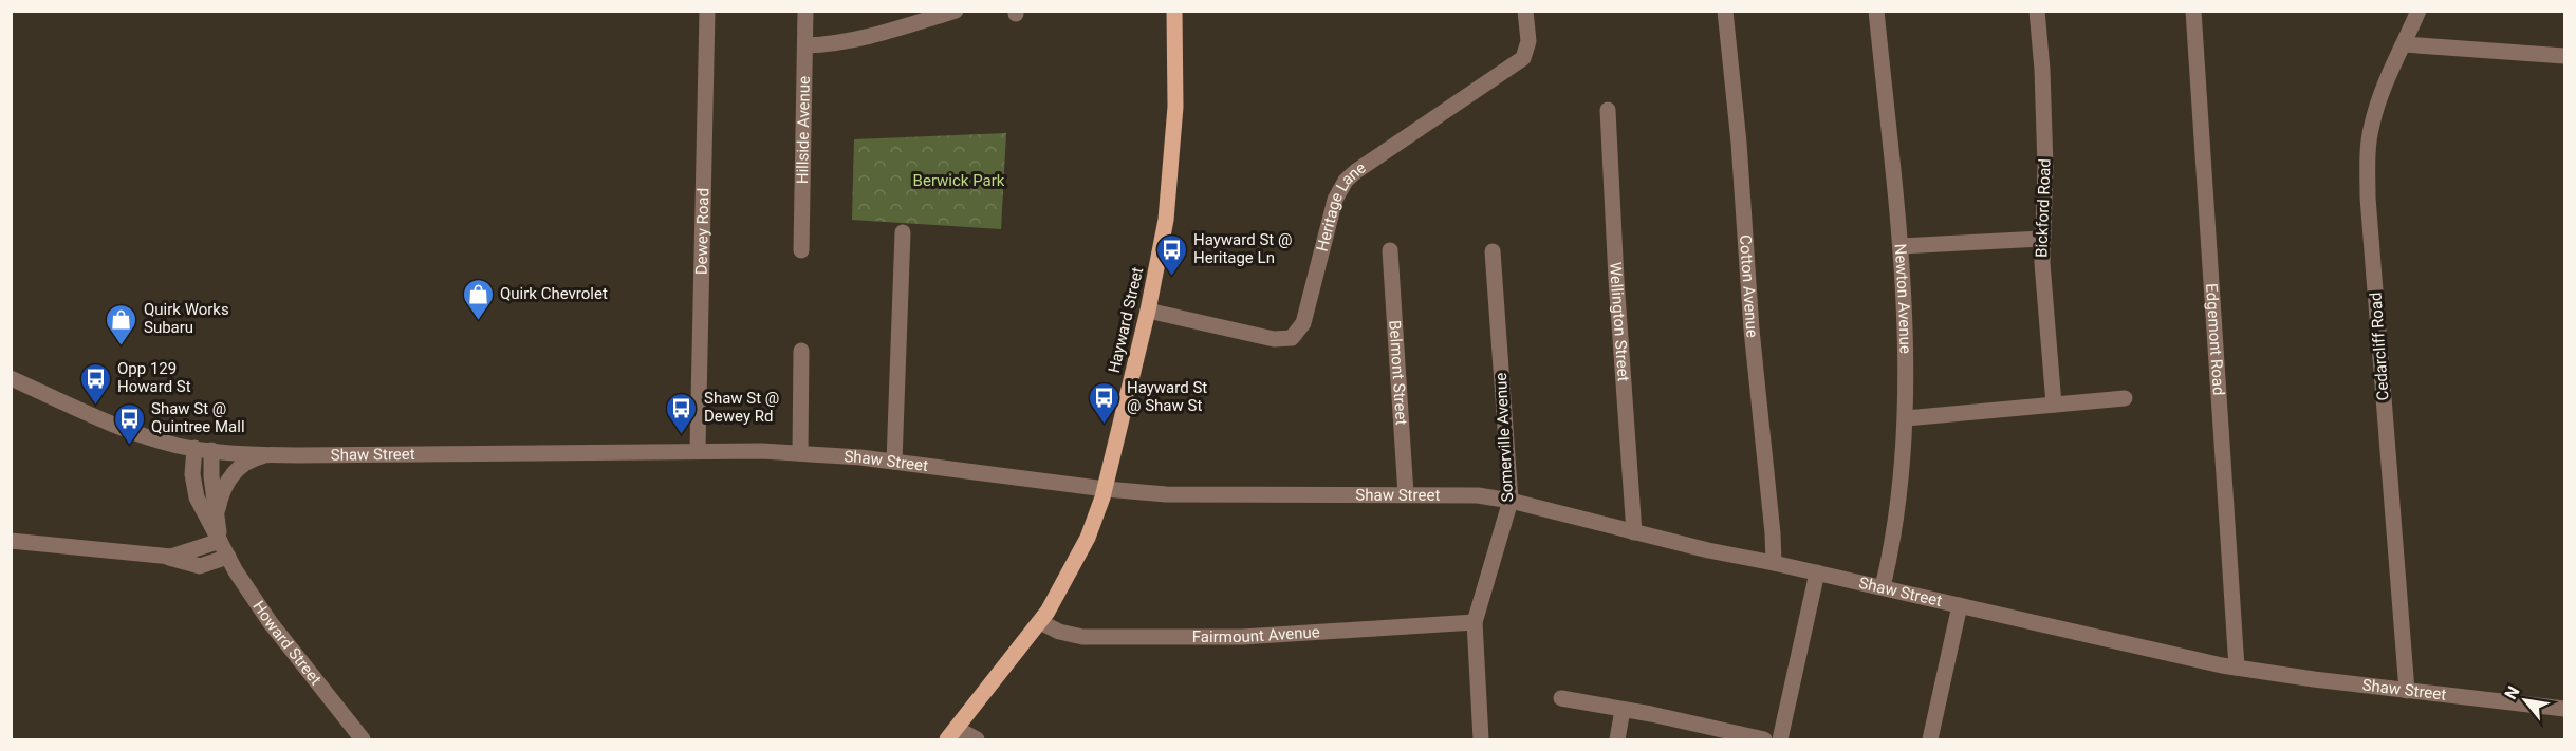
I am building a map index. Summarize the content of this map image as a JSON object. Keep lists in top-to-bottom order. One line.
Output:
{"streets":{"main road":["Hayward Street"],"street":["Hillside Avenue","Bickford Road","Heritage Lane","Dewey Road","Cotton Avenue","Newton Avenue","Wellington Street","Edgemont Road","Cedarcliff Road","Belmont Street","Somerville Avenue","Shaw Street","Fairmount Avenue","Howard Street"]},"crossings":[["Heritage Lane","Hayward Street"],["Dewey Road","Shaw Street"],["Cotton Avenue","Shaw Street"],["Newton Avenue","Shaw Street"],["Hayward Street","Shaw Street"],["Hayward Street","Fairmount Avenue"],["Wellington Street","Shaw Street"],["Edgemont Road","Shaw Street"],["Cedarcliff Road","Shaw Street"],["Belmont Street","Shaw Street"],["Somerville Avenue","Shaw Street"],["Somerville Avenue","Fairmount Avenue"],["Shaw Street","Howard Street"]],"parks":["Berwick Park"],"places":{"bus stop":["Hayward St @ Heritage Ln","Opp 129 Howard St","Hayward St @ Shaw St","Shaw St @ Dewey Rd","Shaw St @ Quintree Mall"],"shop":["Quirk Chevrolet","Quirk Works Subaru"]},"north":"top left"}
